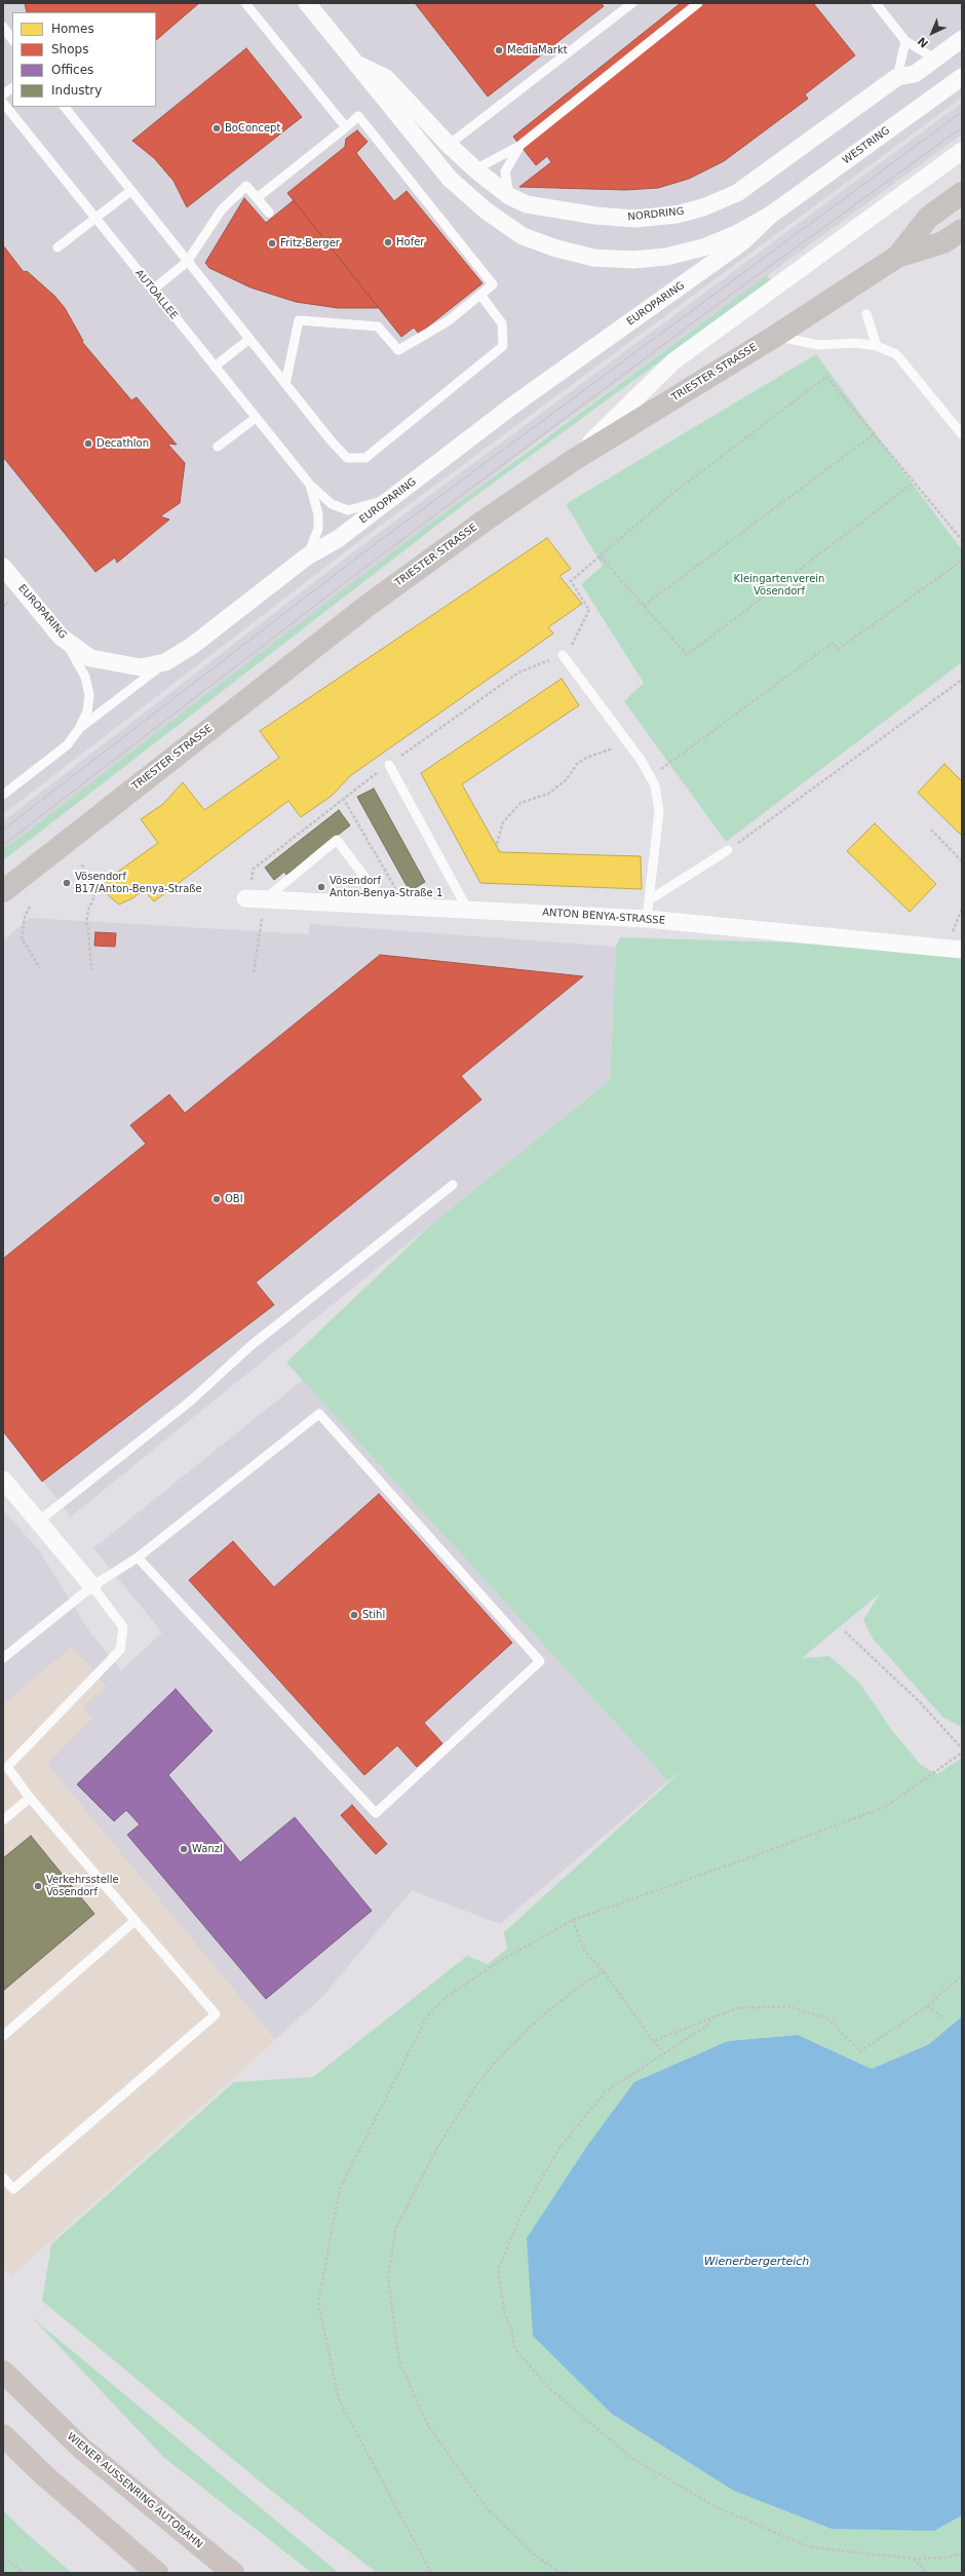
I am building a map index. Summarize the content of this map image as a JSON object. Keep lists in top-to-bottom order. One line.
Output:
{"streets":{"highway":["WIENER AUSSENRING AUTOBAHN"],"main road":["TRIESTER STRASSE"],"street":["WESTRING","NORDRING","EUROPARING","ANTON BENYA-STRASSE"],"lane":["AUTOALLEE"]},"crossings":[["WESTRING","NORDRING"],["WESTRING","EUROPARING"],["NORDRING","EUROPARING"],["AUTOALLEE","EUROPARING"]],"water":["Wienerbergerteich"],"parks":["Kleingartenverein Vösendorf"],"places":["MediaMarkt","BoConcept","Hofer","Fritz-Berger","Decathlon","Vösendorf B17/Anton-Benya-Straße","Vösendorf Anton-Benya-Straße 1","OBI","Stihl","Wanzl","Verkehrsstelle Vösendorf"],"legend":["Homes","Shops","Offices","Industry"],"north":"bottom left"}
